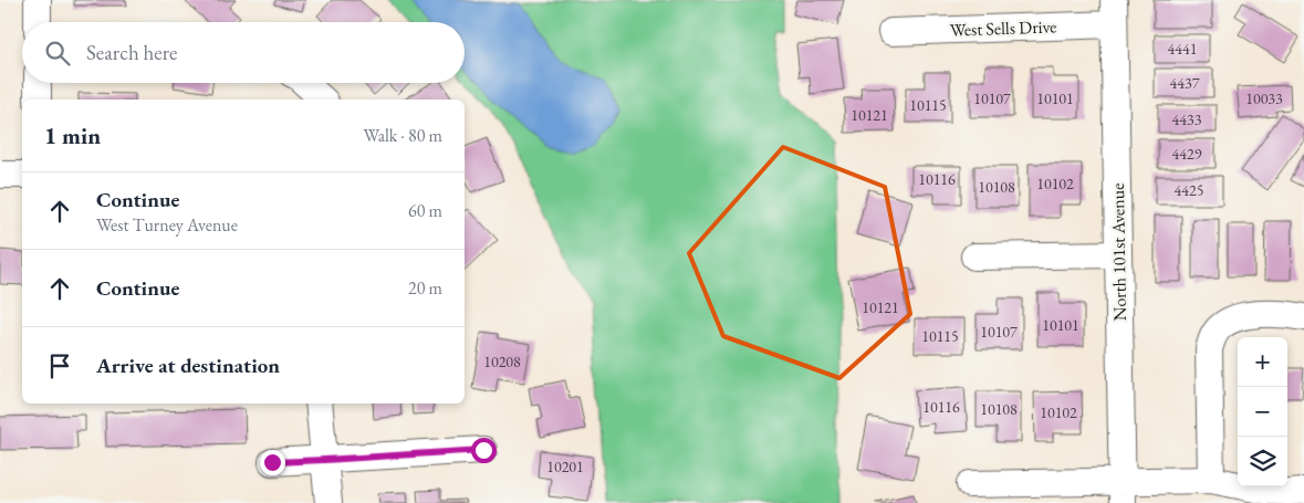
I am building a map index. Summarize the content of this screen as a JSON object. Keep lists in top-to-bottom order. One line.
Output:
{"streets":{"street":["West Sells Drive","North 101st Avenue"]},"crossings":[["West Sells Drive","North 101st Avenue"]],"house_numbers":["4441","4437","10107","10101","10033","10115","10121","4433","4429","10116","10102","10108","4425","10121","10101","10107","10115","10208","10116","10108","10102","10201"],"page":{"search":"Search here","heading":["1 min","Walk · 80 m"],"list":[["Continue","West Turney Avenue","60 m"],["Continue","20 m"],"Arrive at destination"],"map_buttons":["+","−"]}}
